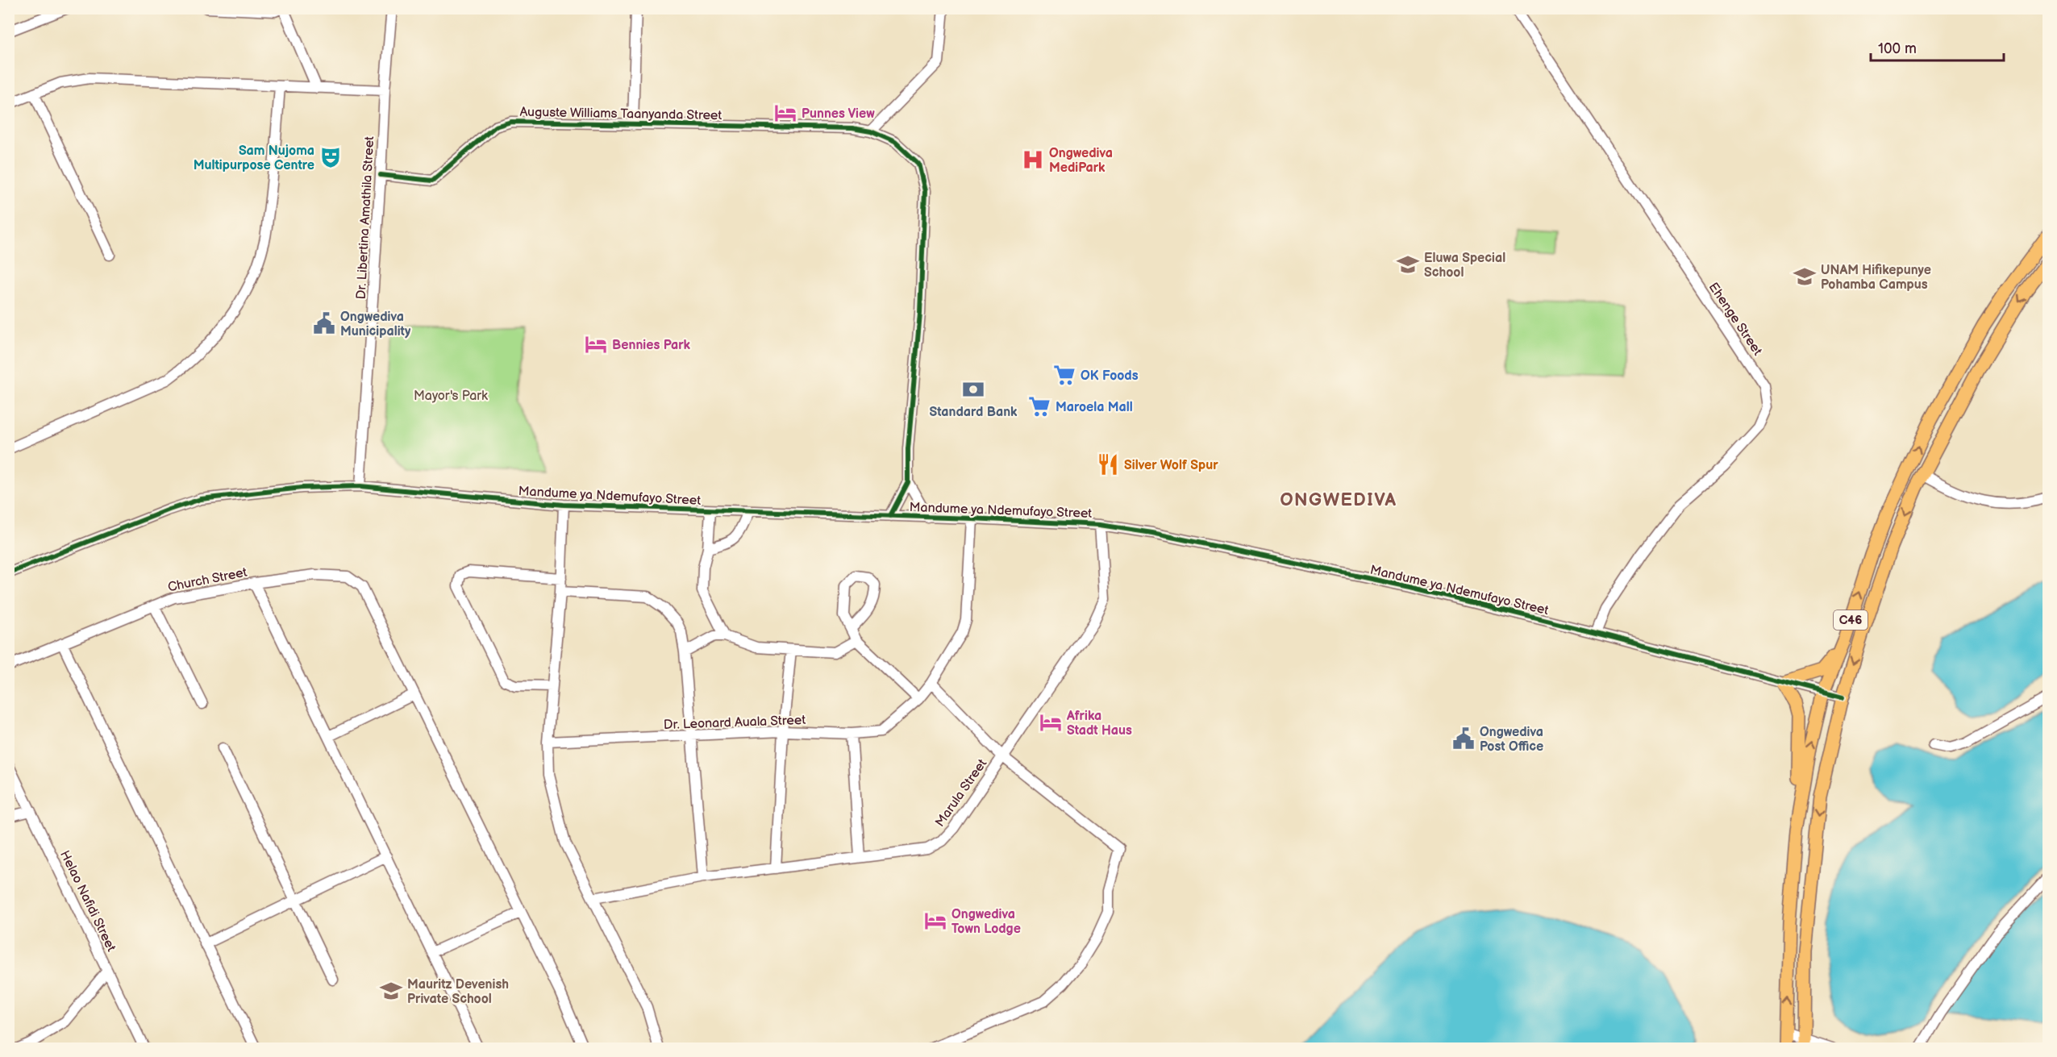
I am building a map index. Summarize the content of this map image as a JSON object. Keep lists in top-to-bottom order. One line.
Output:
{"streets":{"main road":["C46"],"street":["Auguste Williams Taanyanda Street","Dr. Libertina Amathila Street","Ehenge Street","Mandume ya Ndemufayo Street","Church Street","Dr. Leonard Auala Street","Marula Street","Helao Nafidi Street"]},"crossings":[["Auguste Williams Taanyanda Street","Dr. Libertina Amathila Street"],["Dr. Libertina Amathila Street","Mandume ya Ndemufayo Street"],["Ehenge Street","Mandume ya Ndemufayo Street"],["Mandume ya Ndemufayo Street","C46"],["Mandume ya Ndemufayo Street","Dr. Leonard Auala Street"],["Mandume ya Ndemufayo Street","Marula Street"]],"districts":["ONGWEDIVA"],"parks":["Mayor's Park"],"places":{"hotel":["Punnes View","Bennies Park","Afrika Stadt Haus","Ongwediva Town Lodge"],"theatre":["Sam Nujoma Multipurpose Centre"],"hospital":["Ongwediva MediPark"],"school or university":["Eluwa Special School","UNAM Hifikepunye Pohamba Campus","Mauritz Devenish Private School"],"public building":["Ongwediva Municipality","Ongwediva Post Office"],"supermarket":["OK Foods","Maroela Mall"],"bank":["Standard Bank"],"restaurant":["Silver Wolf Spur"]},"scale_bar":"100 m"}
